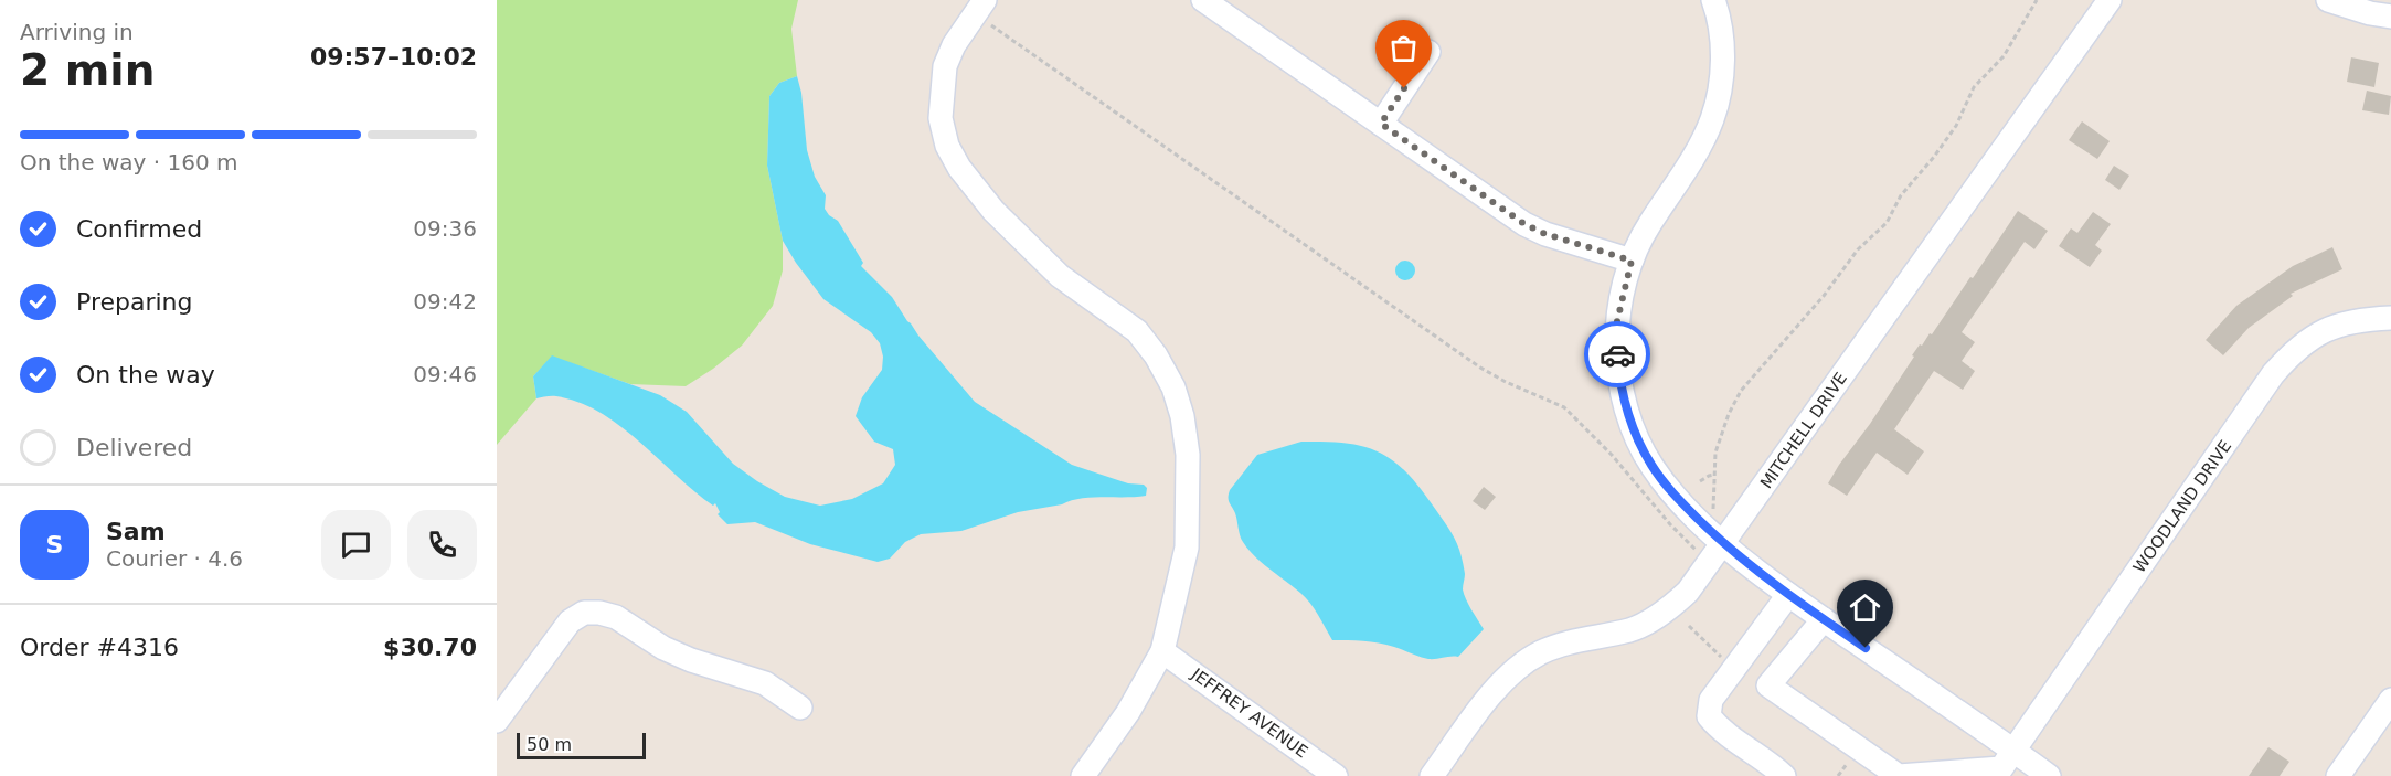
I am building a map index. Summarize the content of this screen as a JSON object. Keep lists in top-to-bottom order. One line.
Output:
{"streets":{"street":["MITCHELL DRIVE","WOODLAND DRIVE","JEFFREY AVENUE"]},"scale_bar":"50 m","page":{"heading":["2 min","Arriving in","09:57–10:02"],"panel":["Sam","Courier · 4.6","Order #4316","$30.70"],"bar":"On the way · 160 m","list":[["Confirmed","09:36"],["Preparing","09:42"],["On the way","09:46"],"Delivered"],"round":"S","scale":"50 m"}}
